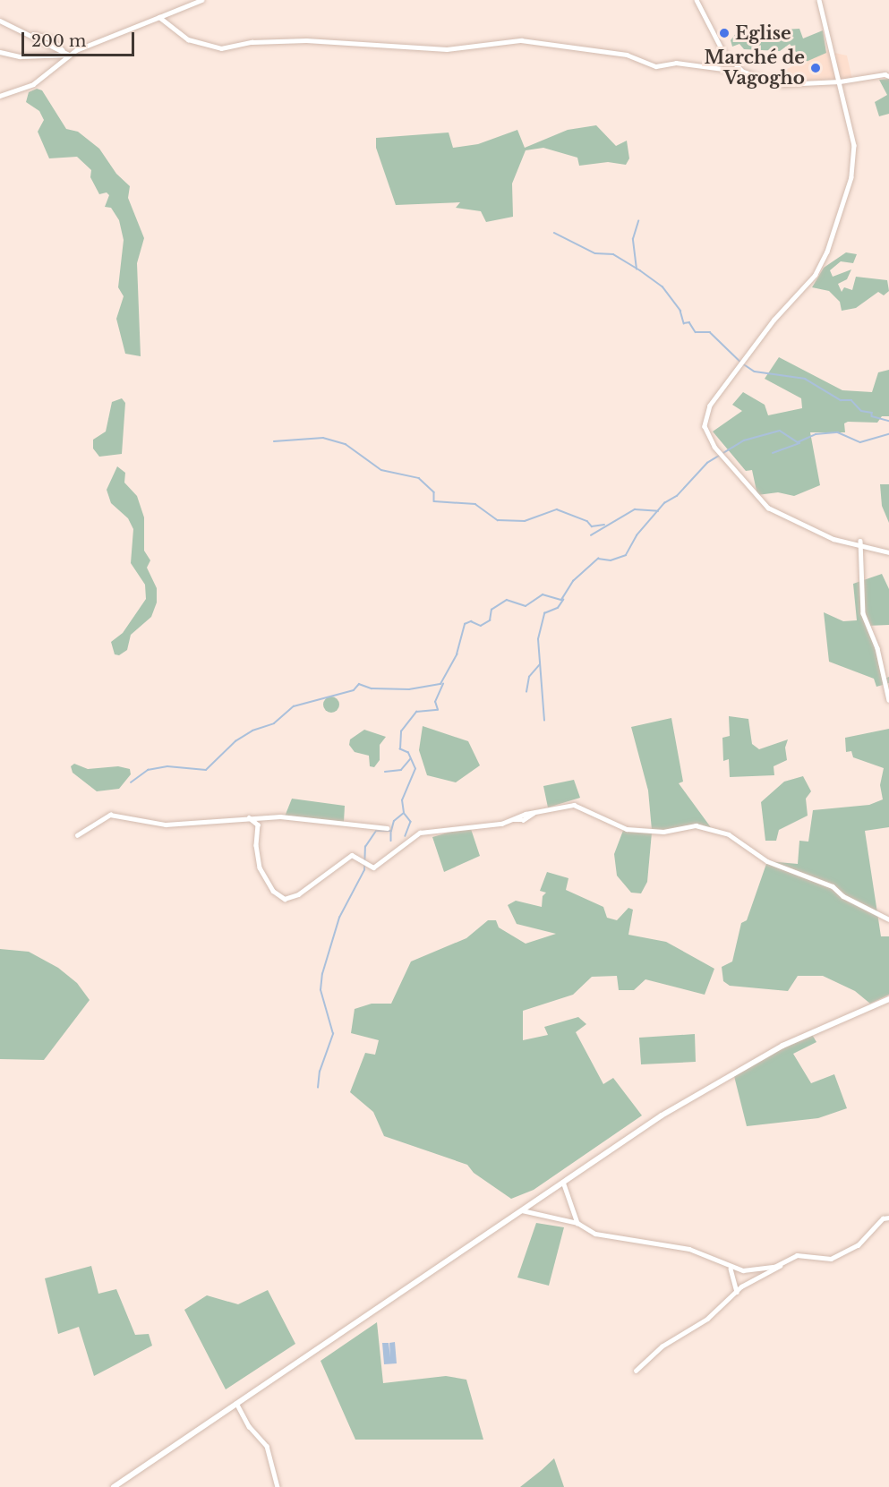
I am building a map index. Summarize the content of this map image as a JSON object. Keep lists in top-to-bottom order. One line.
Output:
{"places":["Eglise","Marché de Vagogho"],"scale_bar":"200 m"}
